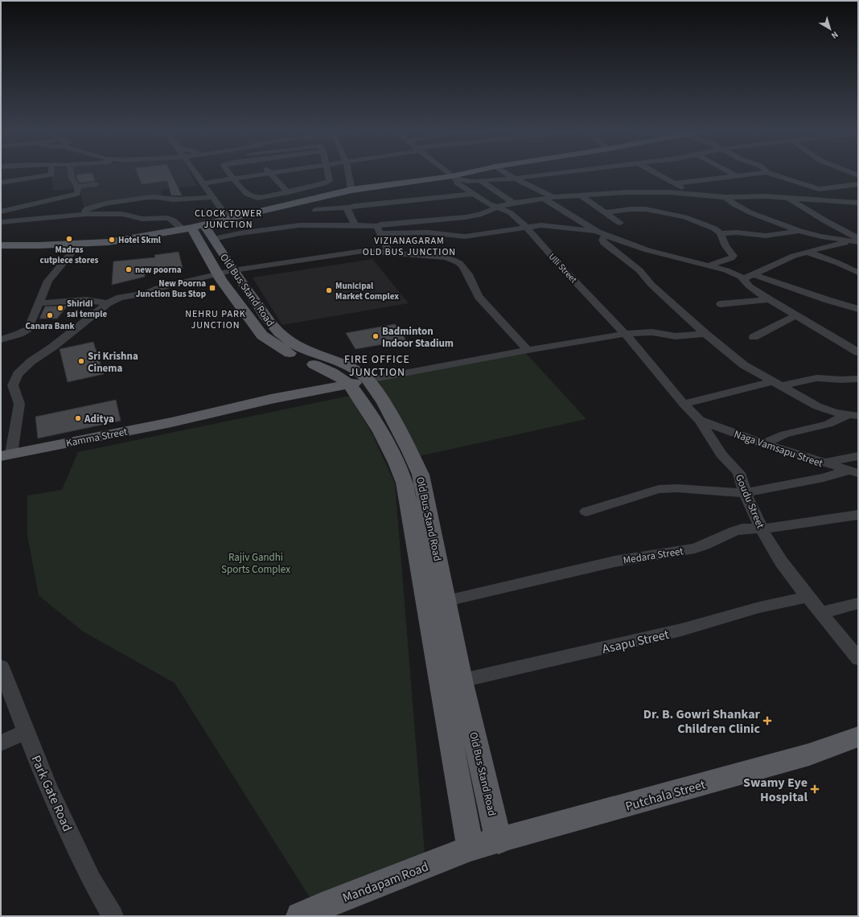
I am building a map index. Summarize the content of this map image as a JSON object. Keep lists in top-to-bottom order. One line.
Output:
{"streets":{"main road":["Old Bus Stand Road","Kamma Street","Putchala Street","Mandapam Road"],"street":["Ulli Street","Naga Vamsapu Street","Goudu Street","Medara Street","Asapu Street","Park Gate Road"]},"crossings":[["Ulli Street","Goudu Street"],["Old Bus Stand Road","Kamma Street"],["Old Bus Stand Road","Medara Street"],["Old Bus Stand Road","Asapu Street"],["Old Bus Stand Road","Putchala Street"],["Old Bus Stand Road","Mandapam Road"],["Naga Vamsapu Street","Goudu Street"],["Goudu Street","Medara Street"],["Goudu Street","Asapu Street"],["Putchala Street","Mandapam Road"]],"districts":["CLOCK TOWER JUNCTION","VIZIANAGARAM OLD BUS JUNCTION","NEHRU PARK JUNCTION","FIRE OFFICE JUNCTION"],"parks":["Rajiv Gandhi Sports Complex"],"places":{"other":["Madras cutpiece stores","Hotel Skml","new poorna","Municipal Market Complex","Shiridi sai temple","Canara Bank","Badminton Indoor Stadium","Sri Krishna Cinema","Aditya"],"transit":["New Poorna Junction Bus Stop"],"health":["Dr. B. Gowri Shankar Children Clinic","Swamy Eye Hospital"]},"north":"bottom right"}
